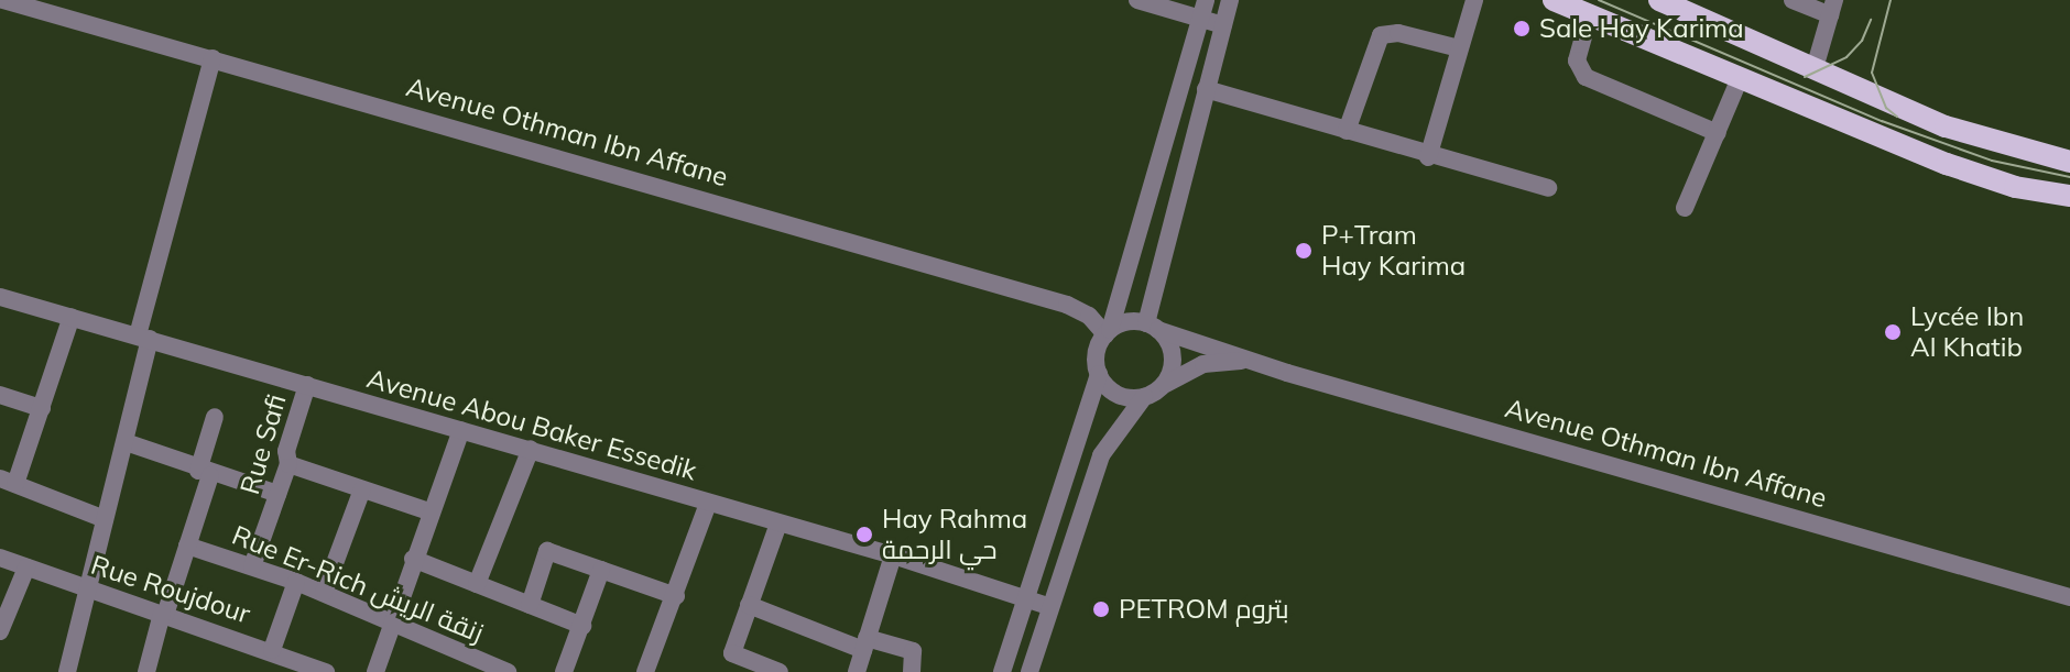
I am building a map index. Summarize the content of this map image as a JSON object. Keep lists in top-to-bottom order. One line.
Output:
{"streets":{"street":["Avenue Othman Ibn Affane","Avenue Abou Baker Essedik","Rue Safi","Rue Er-Rich زنقة الريش","Rue Roujdour"]},"crossings":[["Avenue Abou Baker Essedik","Rue Safi"],["Rue Safi","Rue Er-Rich زنقة الريش"]],"places":["Sale Hay Karima","P+Tram Hay Karima","Lycée Ibn Al Khatib","Hay Rahma حي الرحمة","PETROM بتروم"]}
